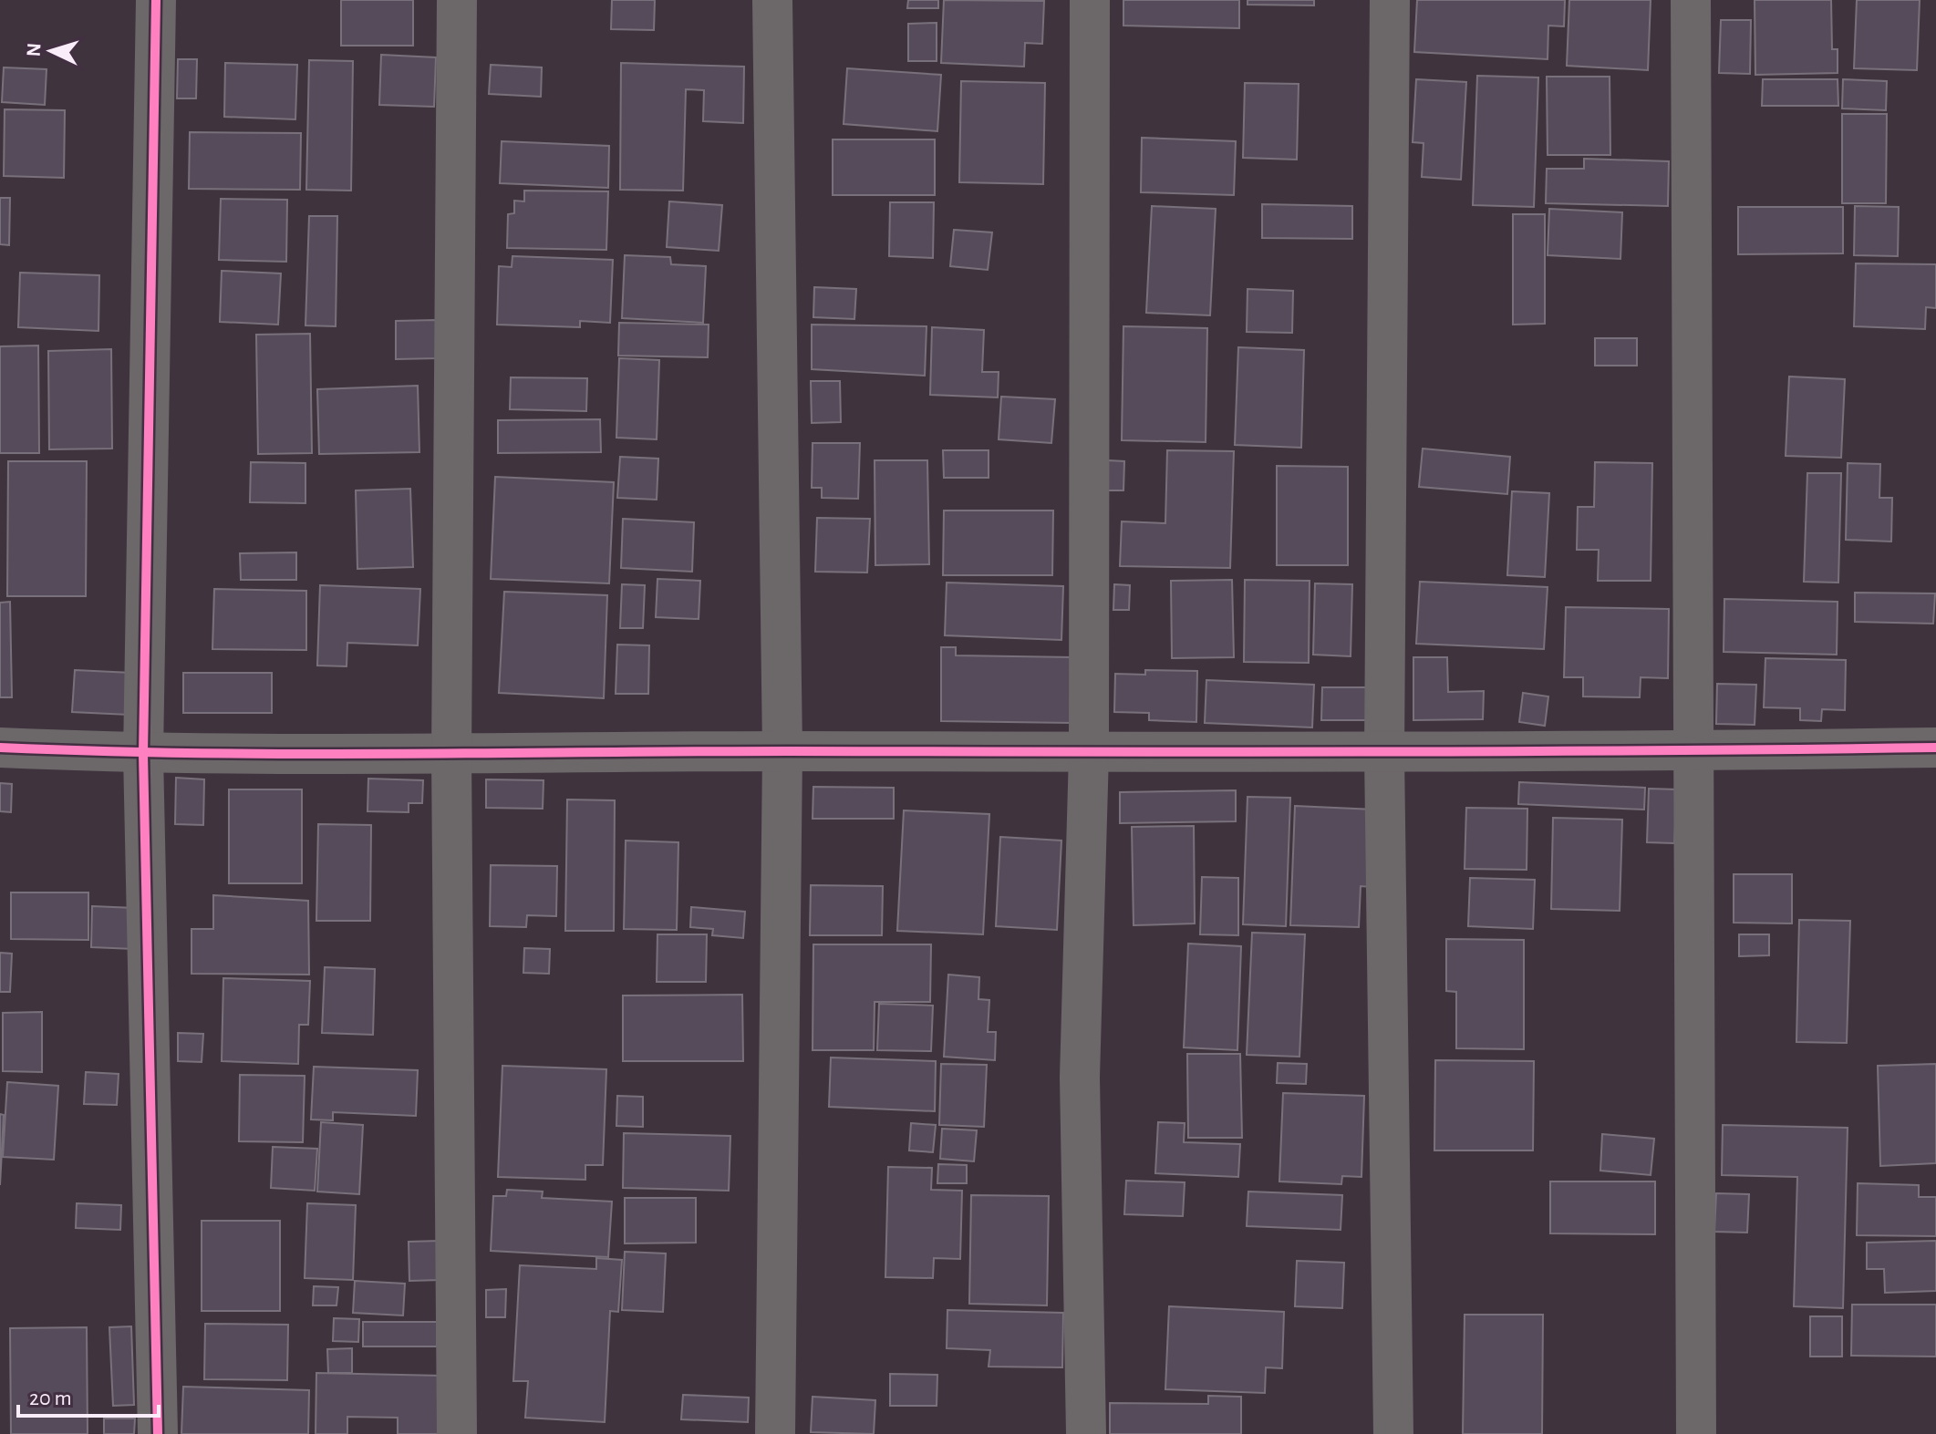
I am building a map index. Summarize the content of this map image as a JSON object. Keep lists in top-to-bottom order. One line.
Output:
{"scale_bar":"20 m","north":"left"}
